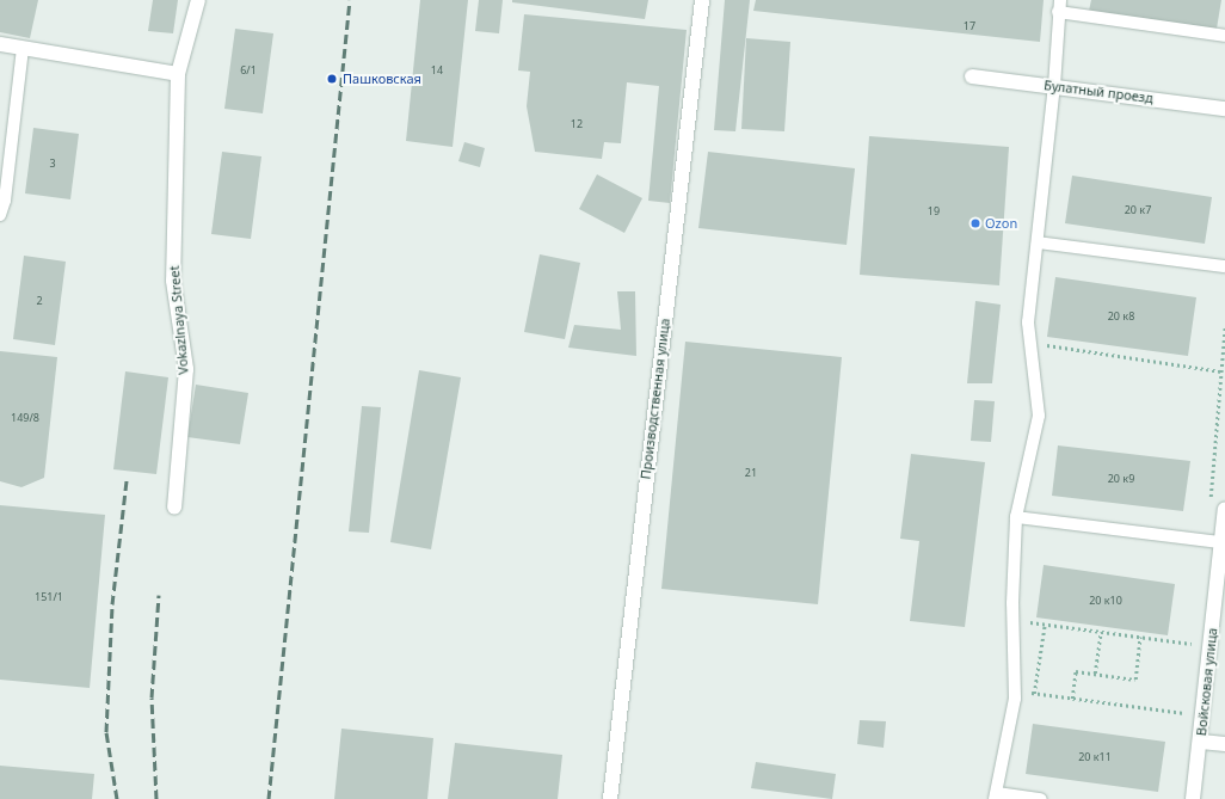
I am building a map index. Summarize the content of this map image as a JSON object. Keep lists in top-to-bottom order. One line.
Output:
{"streets":{"street":["Булатный проезд","Vokazlnaya Street","Производственная улица","Войсковая улица"]},"places":["Пашковская","Ozon"],"house_numbers":["17","6/1","14","12","3","20 к7","19","2","20 к8","149/8","21","20 к9","151/1","20 к10","20 к11"]}
